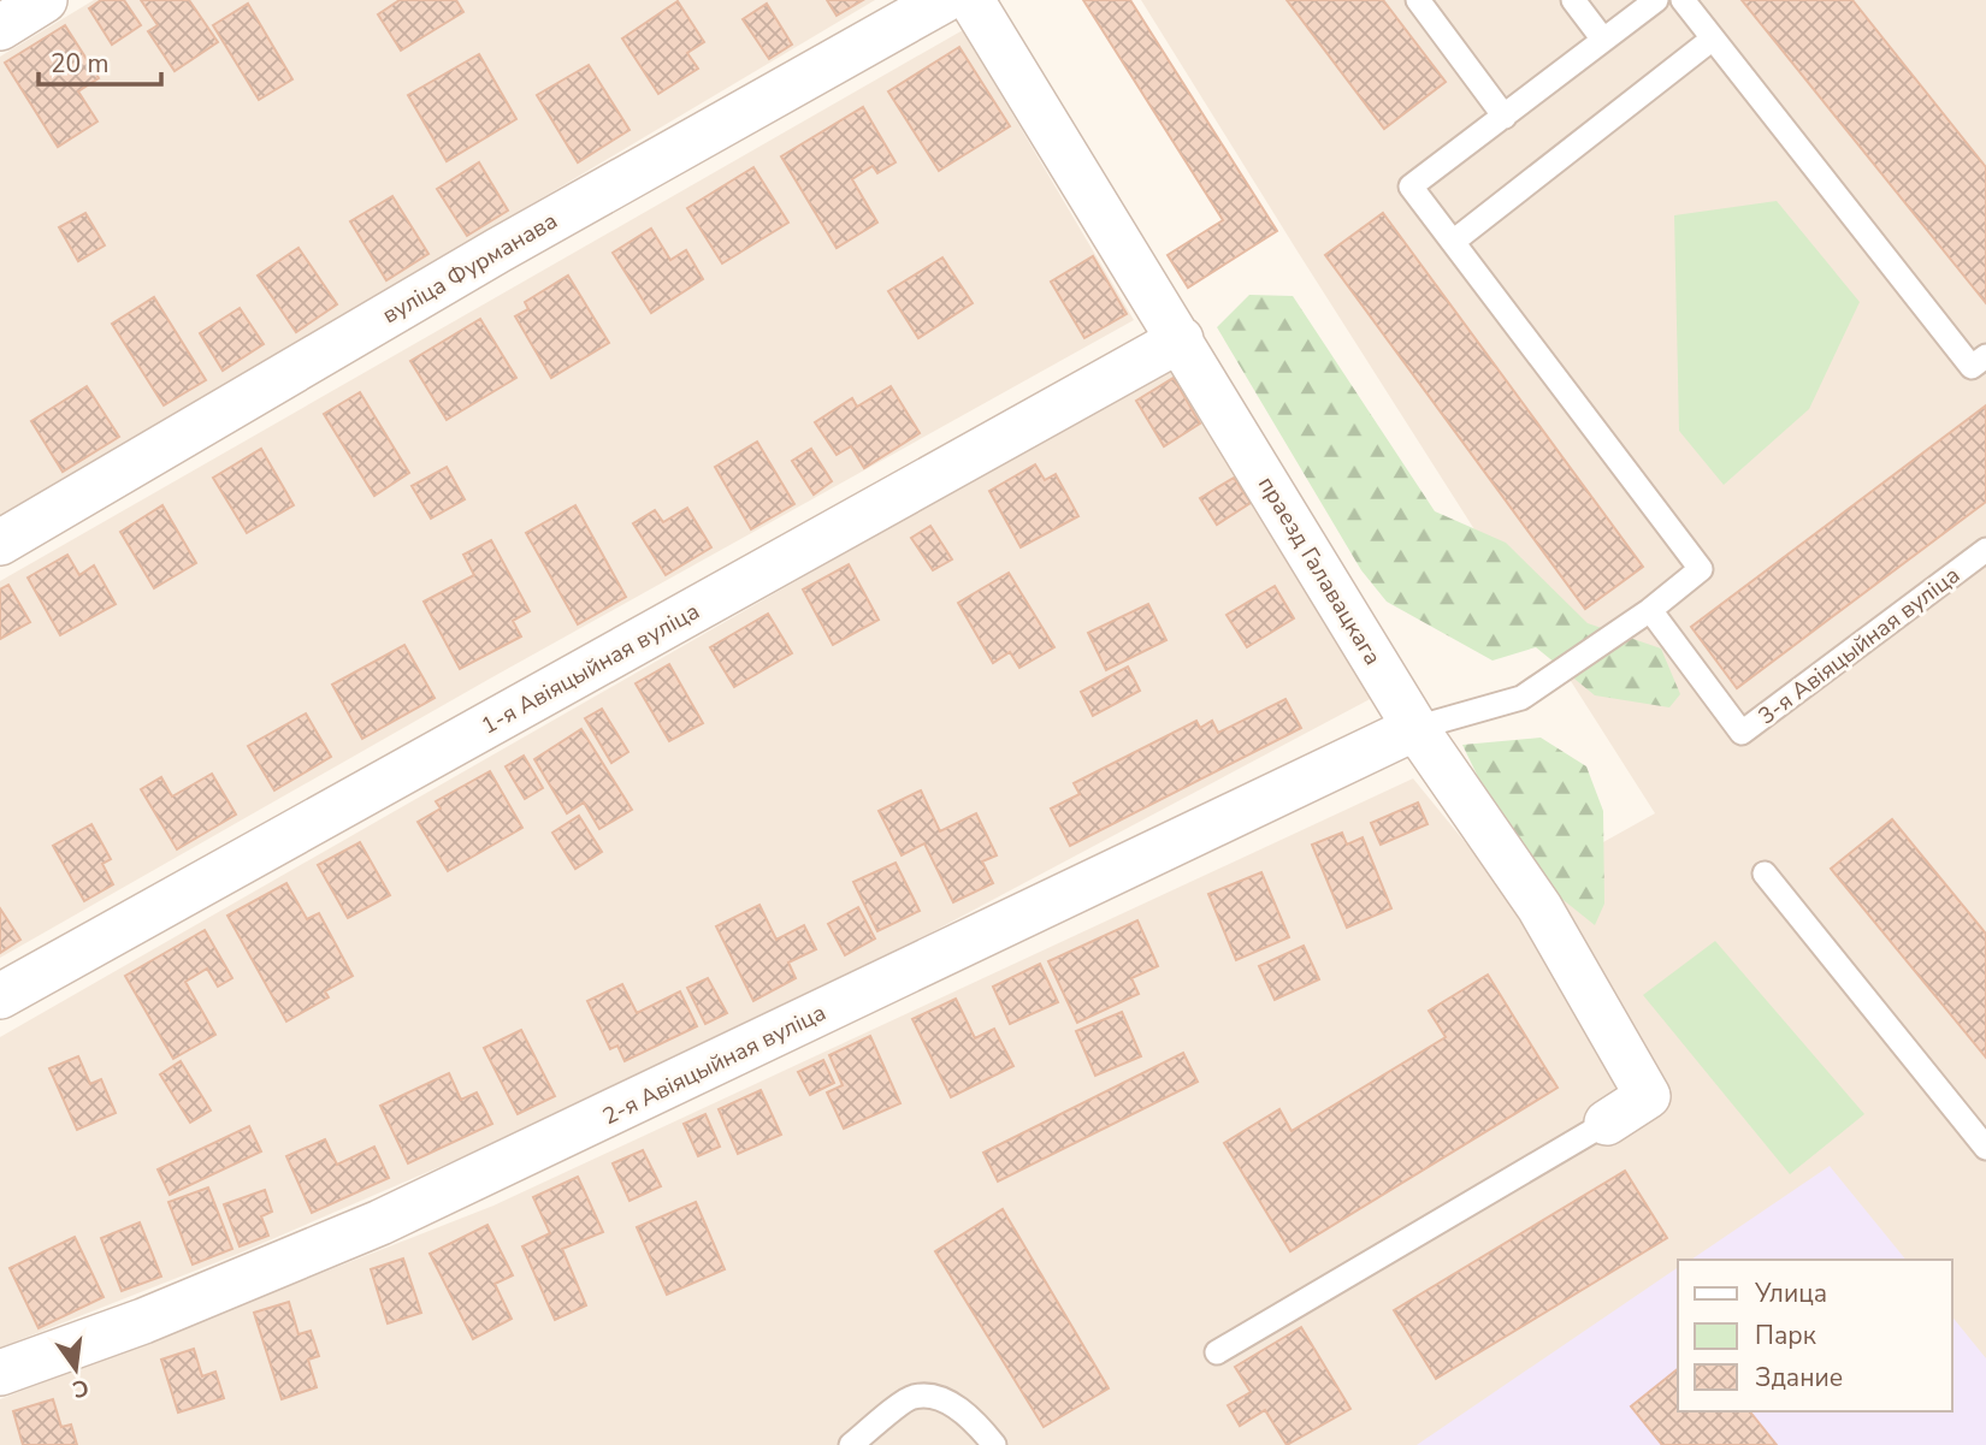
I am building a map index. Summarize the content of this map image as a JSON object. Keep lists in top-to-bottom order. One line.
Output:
{"streets":{"street":["вуліца Фурманава","праезд Галавацкага","1-я Авіяцыйная вуліца","2-я Авіяцыйная вуліца"],"lane":["3-я Авіяцыйная вуліца"]},"crossings":[["праезд Галавацкага","1-я Авіяцыйная вуліца"],["праезд Галавацкага","2-я Авіяцыйная вуліца"]],"legend":["Улица","Парк","Здание"],"scale_bar":"20 m","north":"bottom"}
